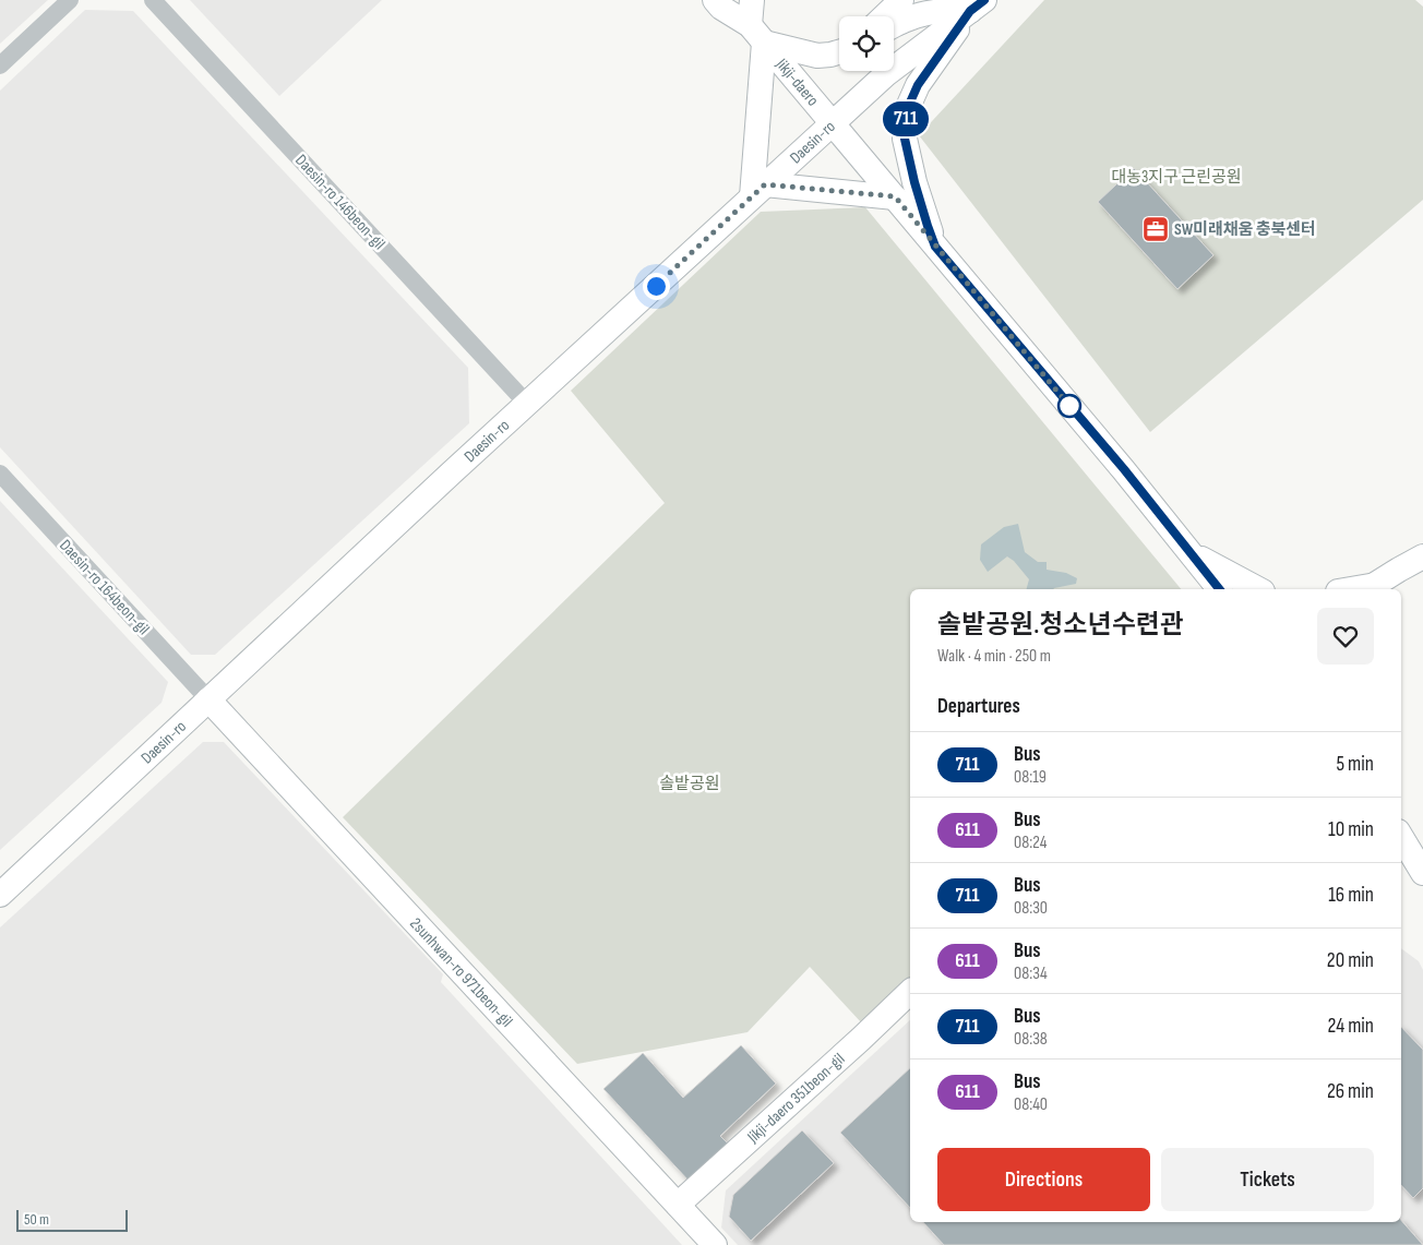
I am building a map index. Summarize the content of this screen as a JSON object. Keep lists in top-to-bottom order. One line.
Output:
{"streets":{"street":["Jikji-daero","Daesin-ro","Daesin-ro 146beon-gil","Daesin-ro 164beon-gil","2sunhwan-ro 971beon-gil","Jikji-daero 351beon-gil"]},"crossings":[["Jikji-daero","Daesin-ro"],["Daesin-ro","Daesin-ro 146beon-gil"],["Daesin-ro","Daesin-ro 164beon-gil"],["Daesin-ro","2sunhwan-ro 971beon-gil"],["Daesin-ro 164beon-gil","2sunhwan-ro 971beon-gil"],["2sunhwan-ro 971beon-gil","Jikji-daero 351beon-gil"]],"parks":["대농3지구 근린공원","솔밭공원"],"places":{"office":["SW미래채움 충북센터"]},"lines":["bus line 711"],"scale_bar":"50 m","page":{"on_map":"711","heading":[["솔밭공원.청소년수련관","Walk · 4 min · 250 m"],"Departures"],"list":[{"mark":"711","name":"Bus","note":"08:19","value":"5 min"},{"mark":"611","name":"Bus","note":"08:24","value":"10 min"},{"mark":"711","name":"Bus","note":"08:30","value":"16 min"},{"mark":"611","name":"Bus","note":"08:34","value":"20 min"},{"mark":"711","name":"Bus","note":"08:38","value":"24 min"},{"mark":"611","name":"Bus","note":"08:40","value":"26 min"}],"buttons":["Directions","Tickets"],"scale":"50 m"}}
